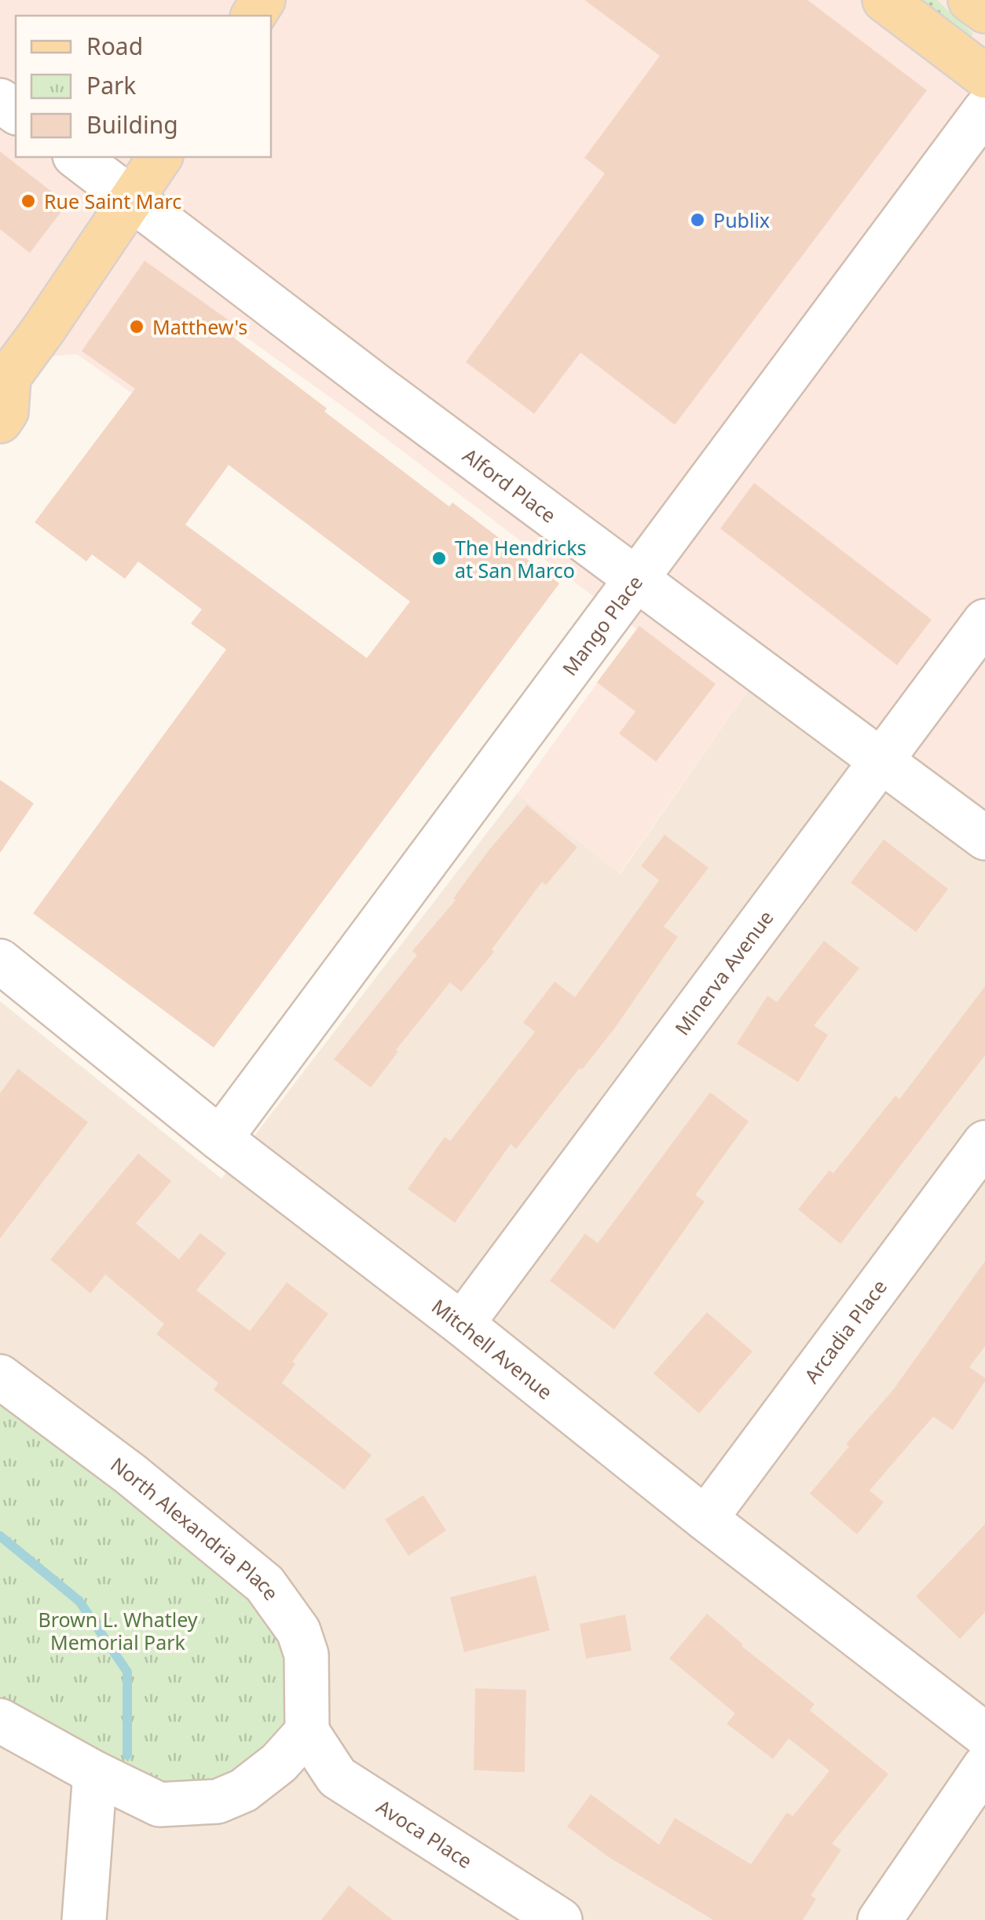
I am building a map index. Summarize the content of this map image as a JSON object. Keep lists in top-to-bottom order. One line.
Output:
{"streets":{"street":["Alford Place","Mango Place","Minerva Avenue","Arcadia Place","Mitchell Avenue","North Alexandria Place","Avoca Place"]},"crossings":[["Alford Place","Mango Place"],["Alford Place","Minerva Avenue"],["Mango Place","Mitchell Avenue"],["Minerva Avenue","Mitchell Avenue"],["Arcadia Place","Mitchell Avenue"],["North Alexandria Place","Avoca Place"]],"parks":["Brown L. Whatley Memorial Park"],"places":["Rue Saint Marc","Publix","Matthew's","The Hendricks at San Marco"],"legend":["Road","Park","Building"]}
